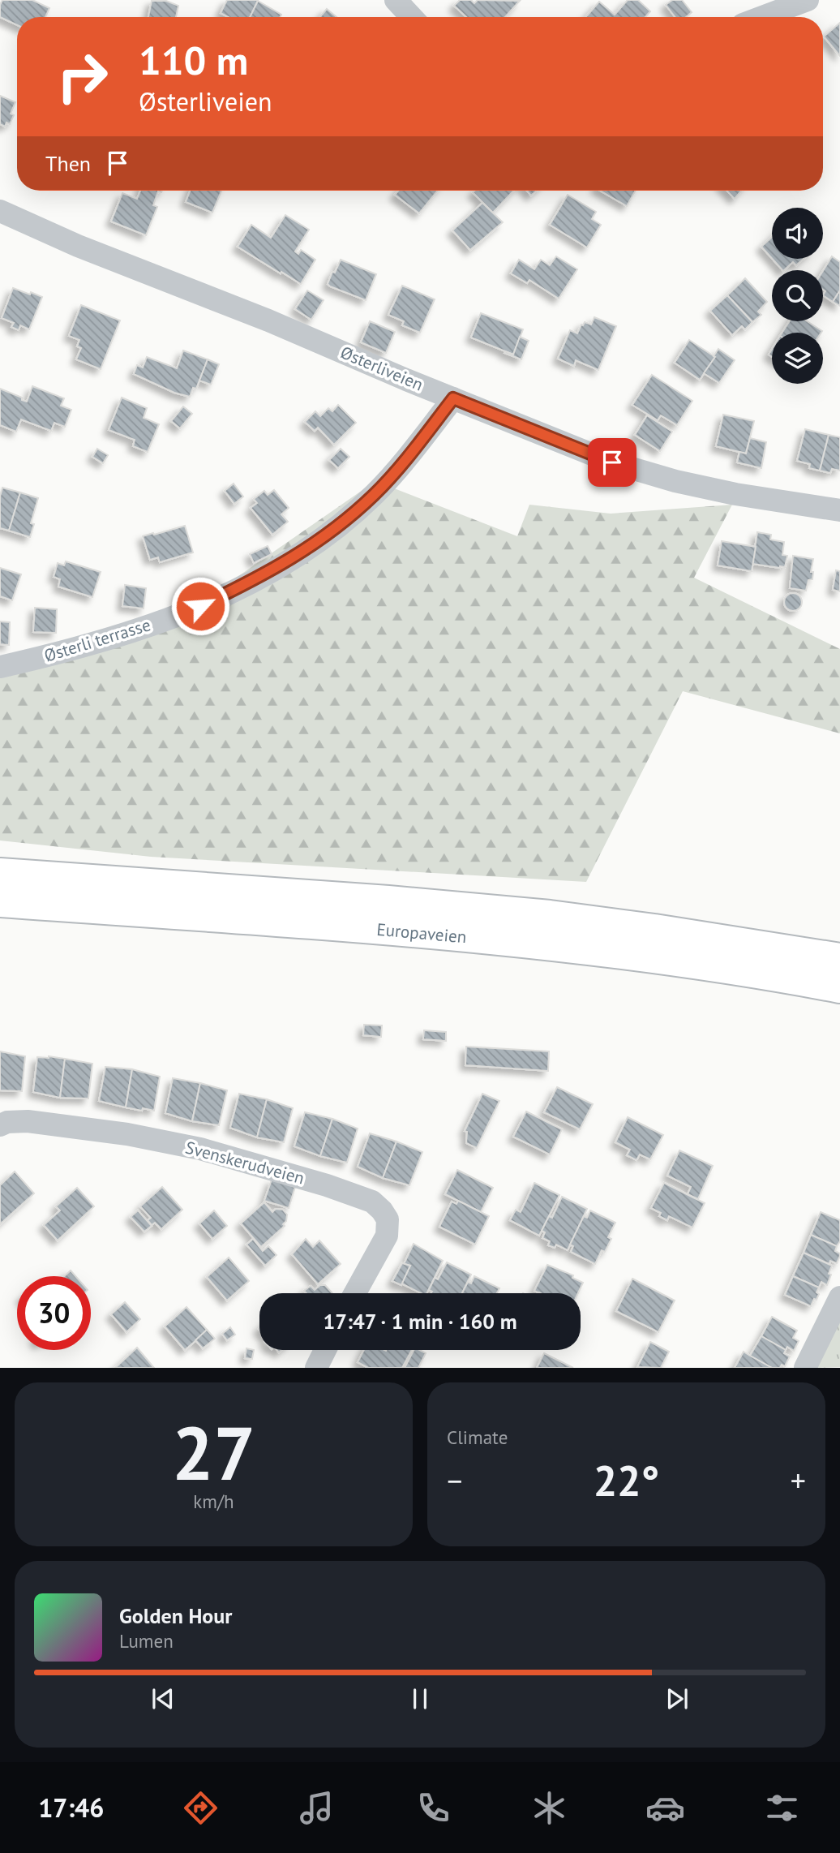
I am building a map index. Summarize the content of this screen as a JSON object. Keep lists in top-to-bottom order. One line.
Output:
{"streets":{"highway":["Europaveien"],"street":["Østerliveien","Østerli terrasse","Svenskerudveien"]},"crossings":[["Østerliveien","Østerli terrasse"]],"page":{"turn":["110 m","Østerliveien"],"then":"Then","limit":"30","trip":"17:47 · 1 min · 160 m","tile":[["27","km/h"],"Climate"],"heat":["−","22°","+"],"song":["Golden Hour","Lumen"],"tabs":"17:46"}}
